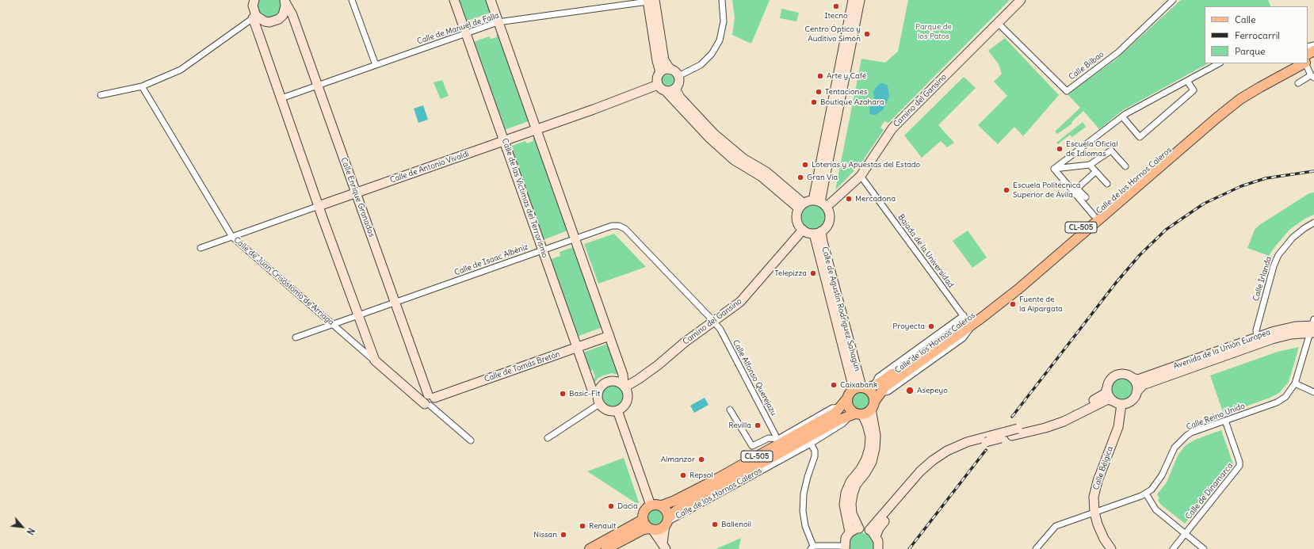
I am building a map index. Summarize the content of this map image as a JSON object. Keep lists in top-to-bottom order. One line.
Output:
{"streets":{"main road":["Calle de los Hornos Caleros","CL-505"],"street":["Calle de Manuel de Falla","Calle Bilbao","Camino del Gansino","Calle de Antonio Vivaldi","Calle Enrique Granados","Calle de las Víctimas del Terrorismo","Bajada de la Universidad","Calle de Isaac Albéniz","Calle Irlanda","Calle de Juan Crisóstomo de Arriaga","Calle de Agustín Rodríguez Sahagún","Avenida de la Unión Europea","Calle de Tomás Bretón","Calle Alfonso Querejazu","Calle Reino Unido","Calle Bélgica","Calle de Dinamarca"]},"crossings":[["Calle de Manuel de Falla","Calle Enrique Granados"],["Calle de Manuel de Falla","Calle de las Víctimas del Terrorismo"],["Calle Bilbao","Camino del Gansino"],["Camino del Gansino","Calle de las Víctimas del Terrorismo"],["Camino del Gansino","Bajada de la Universidad"],["Camino del Gansino","Calle de Isaac Albéniz"],["Camino del Gansino","Calle de Agustín Rodríguez Sahagún"],["Camino del Gansino","Calle Alfonso Querejazu"],["Calle de Antonio Vivaldi","Calle Enrique Granados"],["Calle de Antonio Vivaldi","Calle de las Víctimas del Terrorismo"],["Calle de Antonio Vivaldi","Calle de Juan Crisóstomo de Arriaga"],["Calle de los Hornos Caleros","CL-505"],["Calle de los Hornos Caleros","Bajada de la Universidad"],["Calle de los Hornos Caleros","Calle de Agustín Rodríguez Sahagún"],["Calle de los Hornos Caleros","Calle Alfonso Querejazu"],["Calle Enrique Granados","Calle de Isaac Albéniz"],["Calle Enrique Granados","Calle de Juan Crisóstomo de Arriaga"],["Calle Enrique Granados","Calle de Tomás Bretón"],["Calle de las Víctimas del Terrorismo","Calle de Isaac Albéniz"],["Calle de las Víctimas del Terrorismo","Calle de Tomás Bretón"],["CL-505","Calle de Agustín Rodríguez Sahagún"],["Calle de Isaac Albéniz","Calle de Juan Crisóstomo de Arriaga"],["Calle de Isaac Albéniz","Calle Alfonso Querejazu"],["Calle Irlanda","Avenida de la Unión Europea"],["Calle de Juan Crisóstomo de Arriaga","Calle de Tomás Bretón"],["Avenida de la Unión Europea","Calle Reino Unido"],["Avenida de la Unión Europea","Calle Bélgica"],["Calle Reino Unido","Calle Bélgica"],["Calle Reino Unido","Calle de Dinamarca"]],"parks":["Parque de los Patos"],"places":["Itecno","Centro Óptico y Auditivo Simón","Arte y Café","Tentaciones","Boutique Azahara","Escuela Oficial de Idiomas","Loterías y Apuestas del Estado","Gran Vía","Escuela Politécnica Superior de Ávila","Mercadona","Telepizza","Fuente de la Alpargata","Proyecta","Caixabank","Asepeyo","Basic-Fit","Revilla","Almanzor","Repsol","Dacia","Ballenoil","Renault","Nissan"],"legend":["Calle","Ferrocarril","Parque"],"north":"bottom right"}
